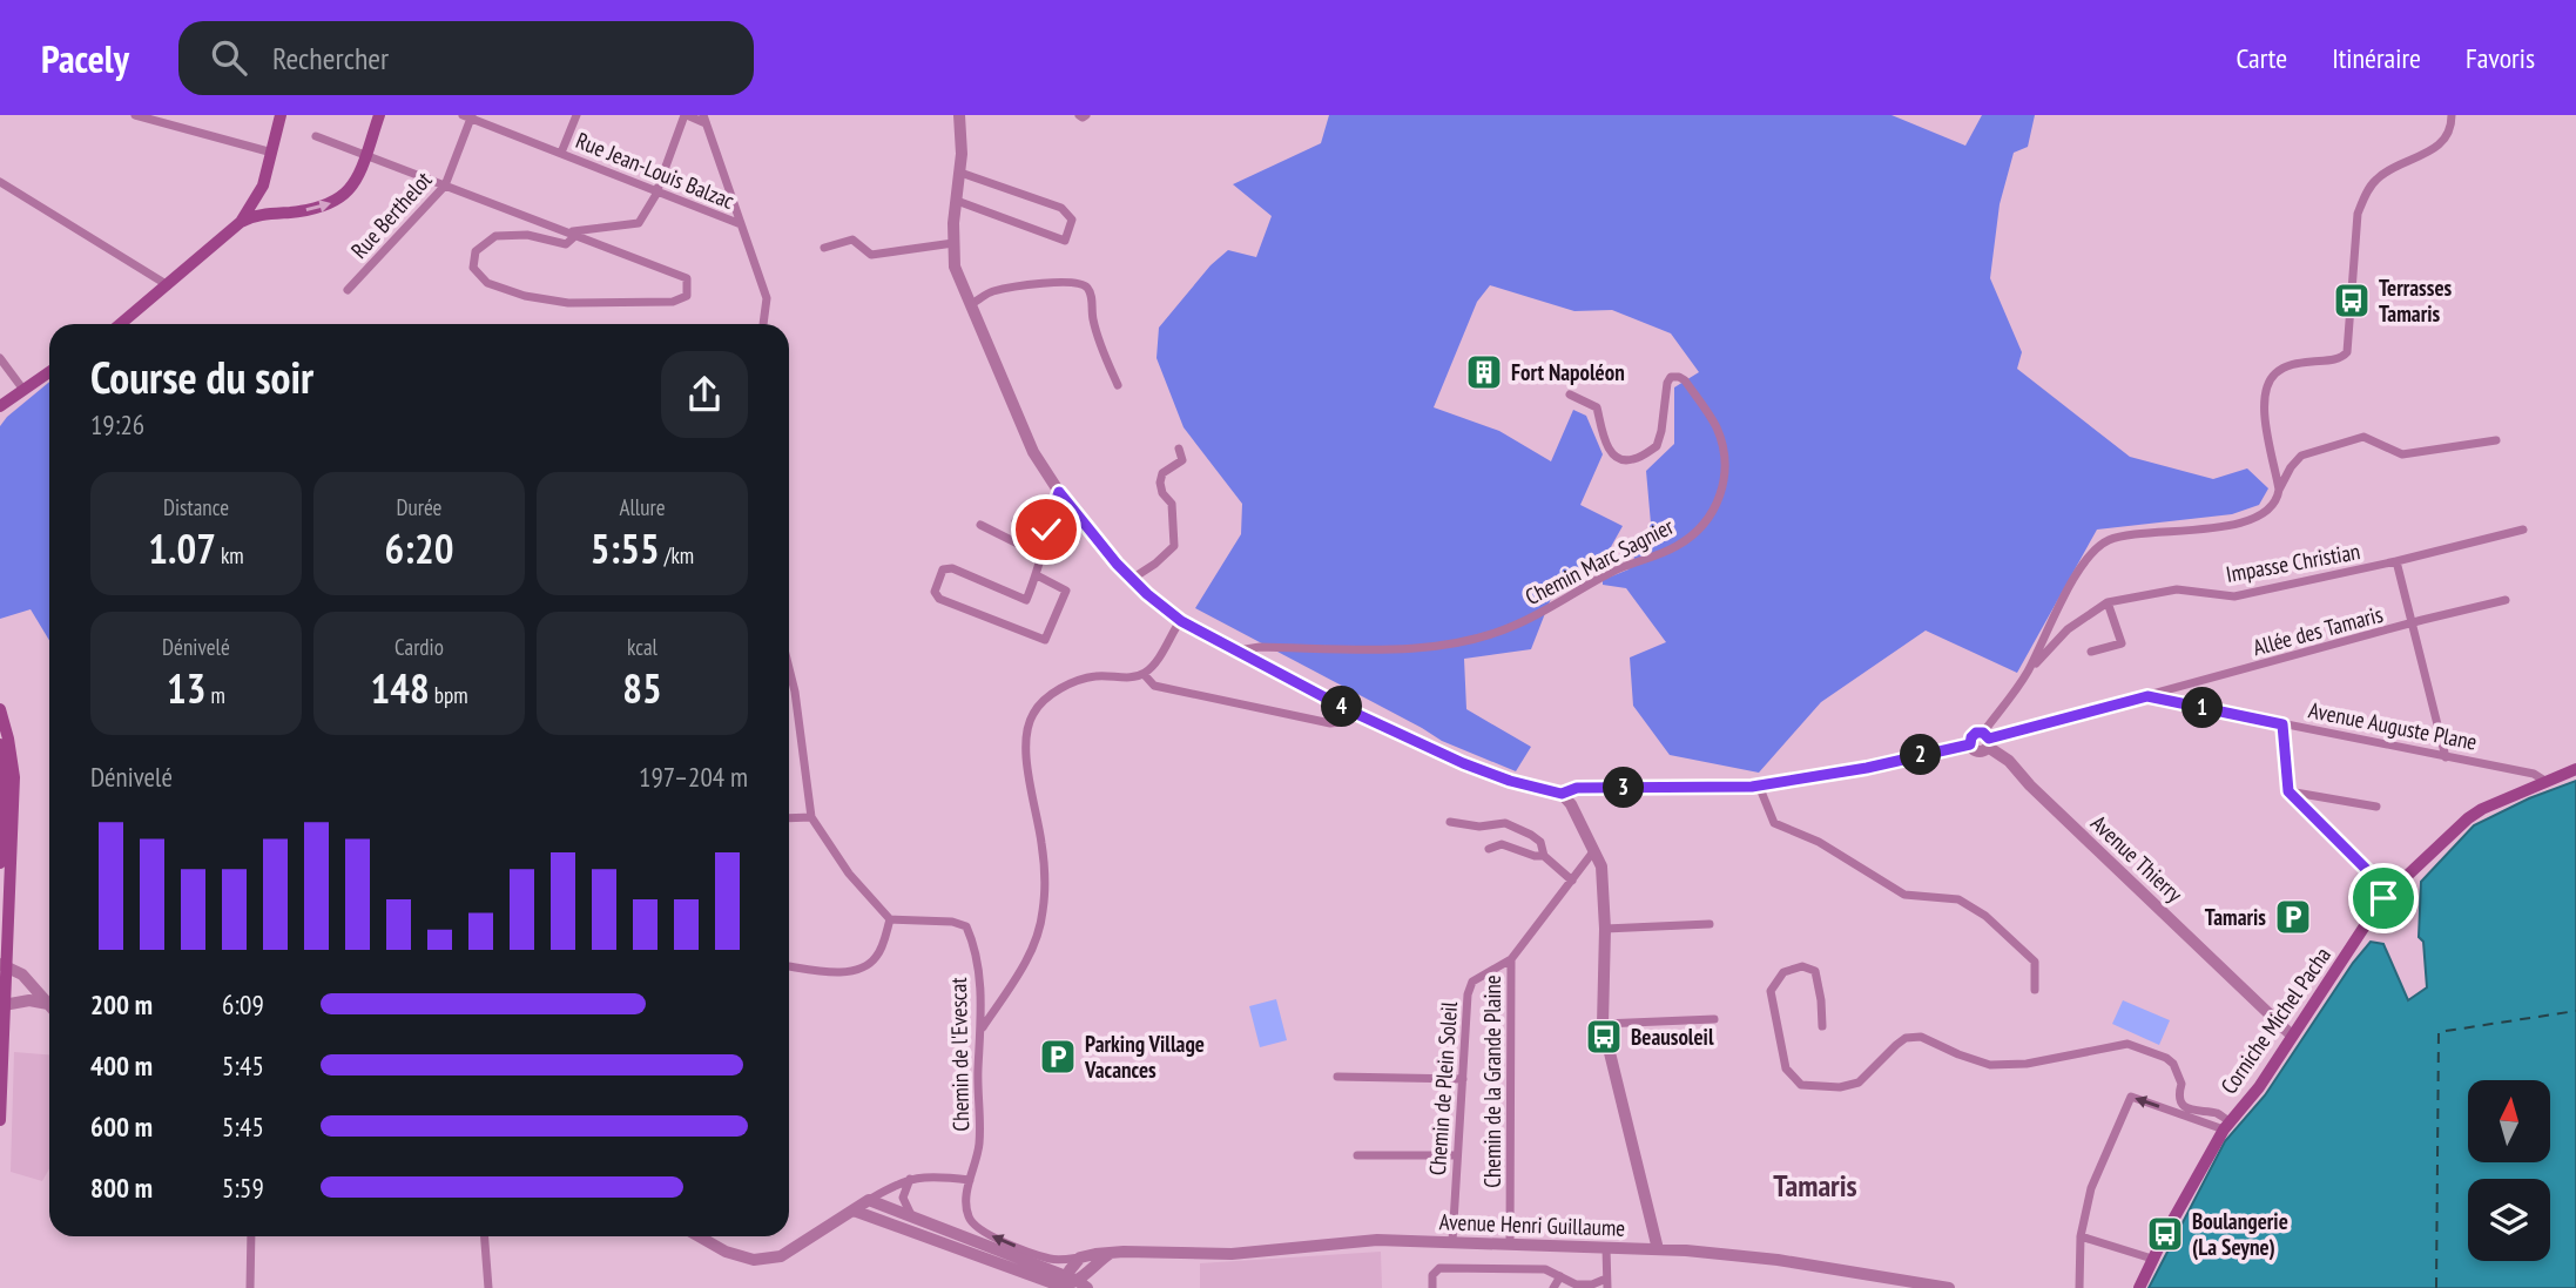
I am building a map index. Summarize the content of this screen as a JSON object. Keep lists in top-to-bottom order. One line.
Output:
{"streets":{"main road":["Corniche Michel Pacha"],"street":["Rue Jean-Louis Balzac","Rue Berthelot","Chemin Marc Sagnier","Impasse Christian","Allée des Tamaris","Avenue Auguste Plane","Avenue Thierry","Chemin de l'Evescat","Chemin de la Grande Plaine","Chemin de Plein Soleil","Avenue Henri Guillaume"]},"crossings":[["Rue Jean-Louis Balzac","Rue Berthelot"],["Allée des Tamaris","Avenue Auguste Plane"],["Avenue Auguste Plane","Avenue Thierry"],["Avenue Auguste Plane","Corniche Michel Pacha"],["Avenue Thierry","Corniche Michel Pacha"],["Chemin de l'Evescat","Avenue Henri Guillaume"],["Chemin de la Grande Plaine","Chemin de Plein Soleil"],["Chemin de la Grande Plaine","Avenue Henri Guillaume"],["Chemin de Plein Soleil","Avenue Henri Guillaume"]],"districts":["Tamaris"],"places":{"bus stop":["Terrasses Tamaris","Beausoleil","Boulangerie (La Seyne)"],"building":["Fort Napoléon"],"parking":["Tamaris","Parking Village Vacances"]},"north":"top","page":{"header":"Pacely","search":"Rechercher","nav":["Carte","Itinéraire","Favoris"],"heading":["Course du soir","19:26"],"stats":[["Distance","1.07 km"],["Durée","6:20"],["Allure","5:55 /km"],["Dénivelé","13 m"],["Cardio","148 bpm"],["kcal","85"]],"pins":["4","1","2","3"],"chart":["Dénivelé","197–204 m"],"list":[{"name":"200 m","note":"6:09"},{"name":"400 m","note":"5:45"},{"name":"600 m","note":"5:45"},{"name":"800 m","note":"5:59"}]}}
